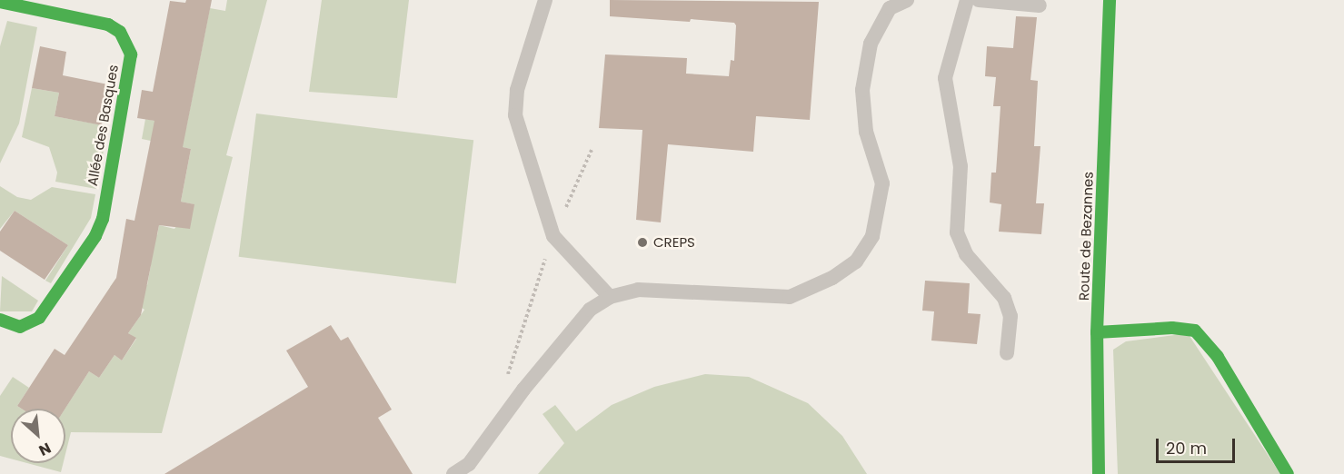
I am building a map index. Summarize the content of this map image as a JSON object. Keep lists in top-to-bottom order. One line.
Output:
{"streets":{"street":["Allée des Basques","Route de Bezannes"]},"places":["CREPS"],"scale_bar":"20 m","north":"bottom right"}
